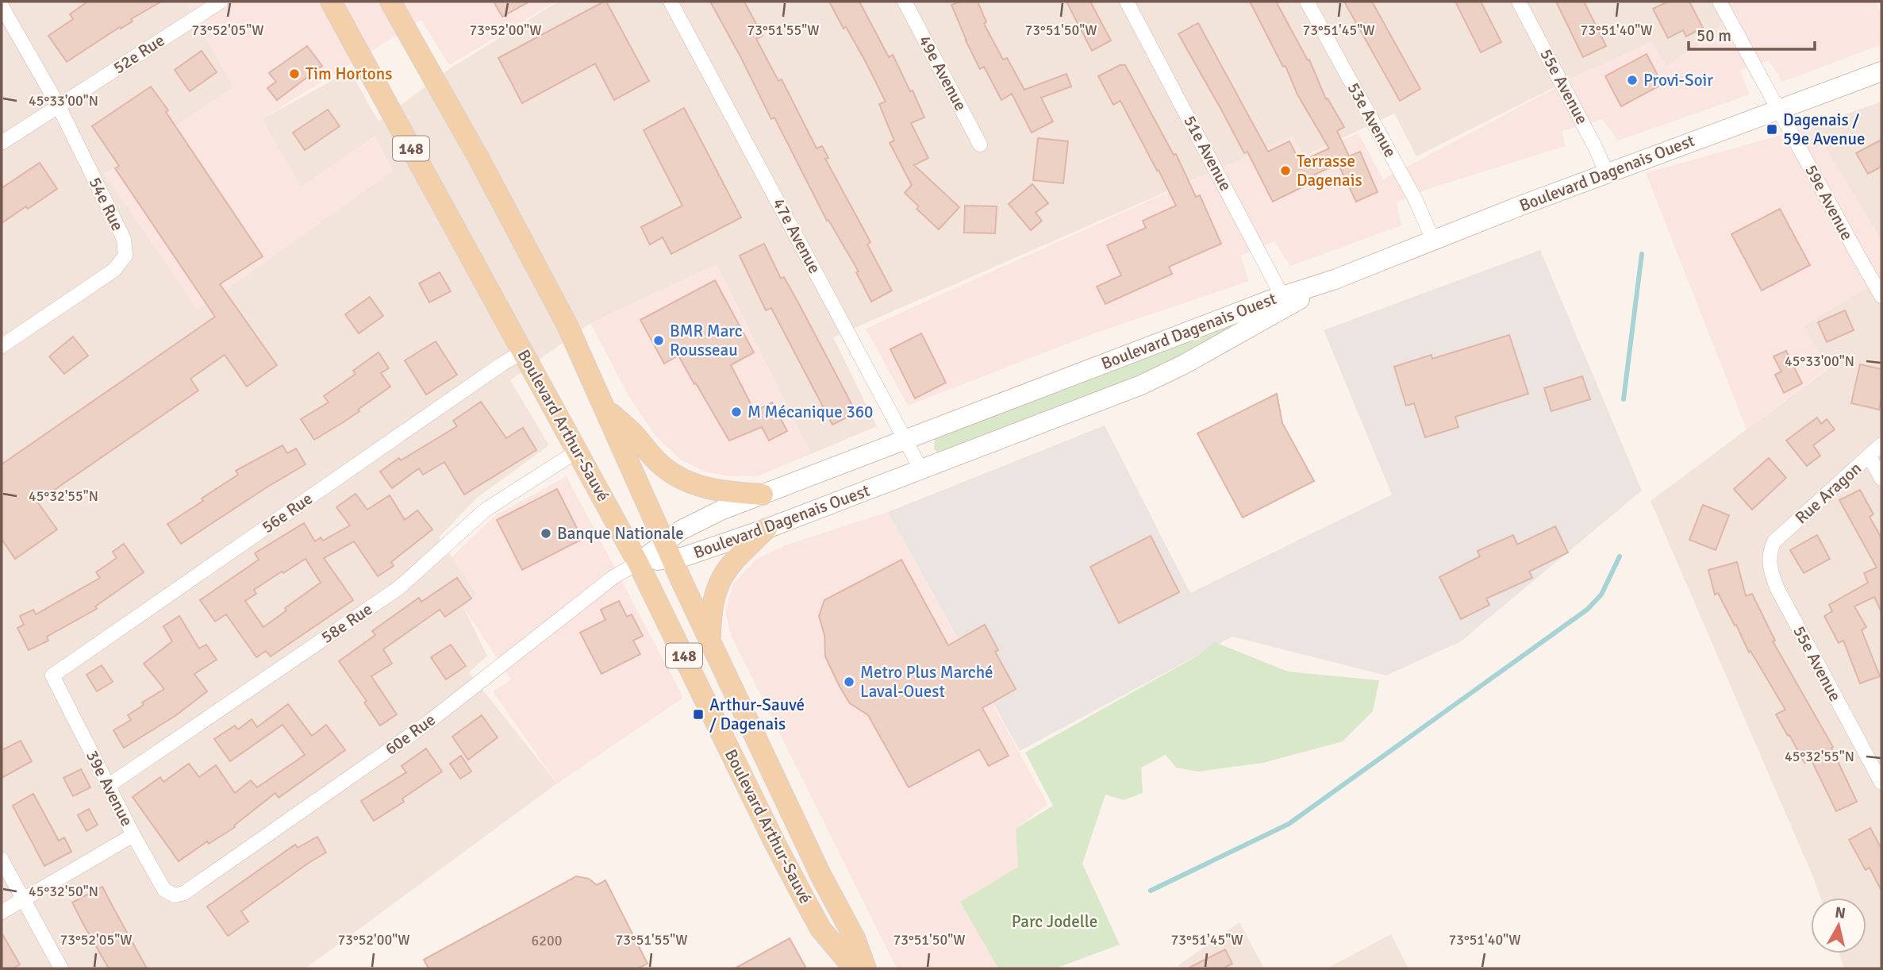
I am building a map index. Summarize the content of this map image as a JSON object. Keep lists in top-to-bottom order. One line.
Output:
{"streets":{"main road":["148","Boulevard Dagenais Ouest","Boulevard Arthur-Sauvé"],"street":["52e Rue","49e Avenue","55e Avenue","53e Avenue","51e Avenue","59e Avenue","54e Rue","47e Avenue","Rue Aragon","56e Rue","58e Rue","60e Rue","39e Avenue"]},"crossings":[["52e Rue","54e Rue"],["55e Avenue","Boulevard Dagenais Ouest"],["55e Avenue","Rue Aragon"],["53e Avenue","Boulevard Dagenais Ouest"],["51e Avenue","Boulevard Dagenais Ouest"],["Boulevard Dagenais Ouest","59e Avenue"],["Boulevard Dagenais Ouest","47e Avenue"],["Boulevard Dagenais Ouest","Boulevard Arthur-Sauvé"],["Boulevard Dagenais Ouest","60e Rue"],["Boulevard Arthur-Sauvé","56e Rue"],["Boulevard Arthur-Sauvé","58e Rue"],["Boulevard Arthur-Sauvé","60e Rue"],["56e Rue","39e Avenue"],["58e Rue","39e Avenue"],["60e Rue","39e Avenue"]],"parks":["Parc Jodelle"],"places":{"other":["Tim Hortons","Provi-Soir","Terrasse Dagenais","BMR Marc Rousseau","M Mécanique 360","Banque Nationale","Metro Plus Marché Laval-Ouest"],"transit":["Dagenais / 59e Avenue","Arthur-Sauvé / Dagenais"]},"house_numbers":["6200"],"scale_bar":"50 m","north":"top","coordinates":["73°52'05\"W","73°52'00\"W","73°51'55\"W","73°51'50\"W","73°51'45\"W","73°51'40\"W","45°33'00\"N","45°32'55\"N","45°32'50\"N"]}
